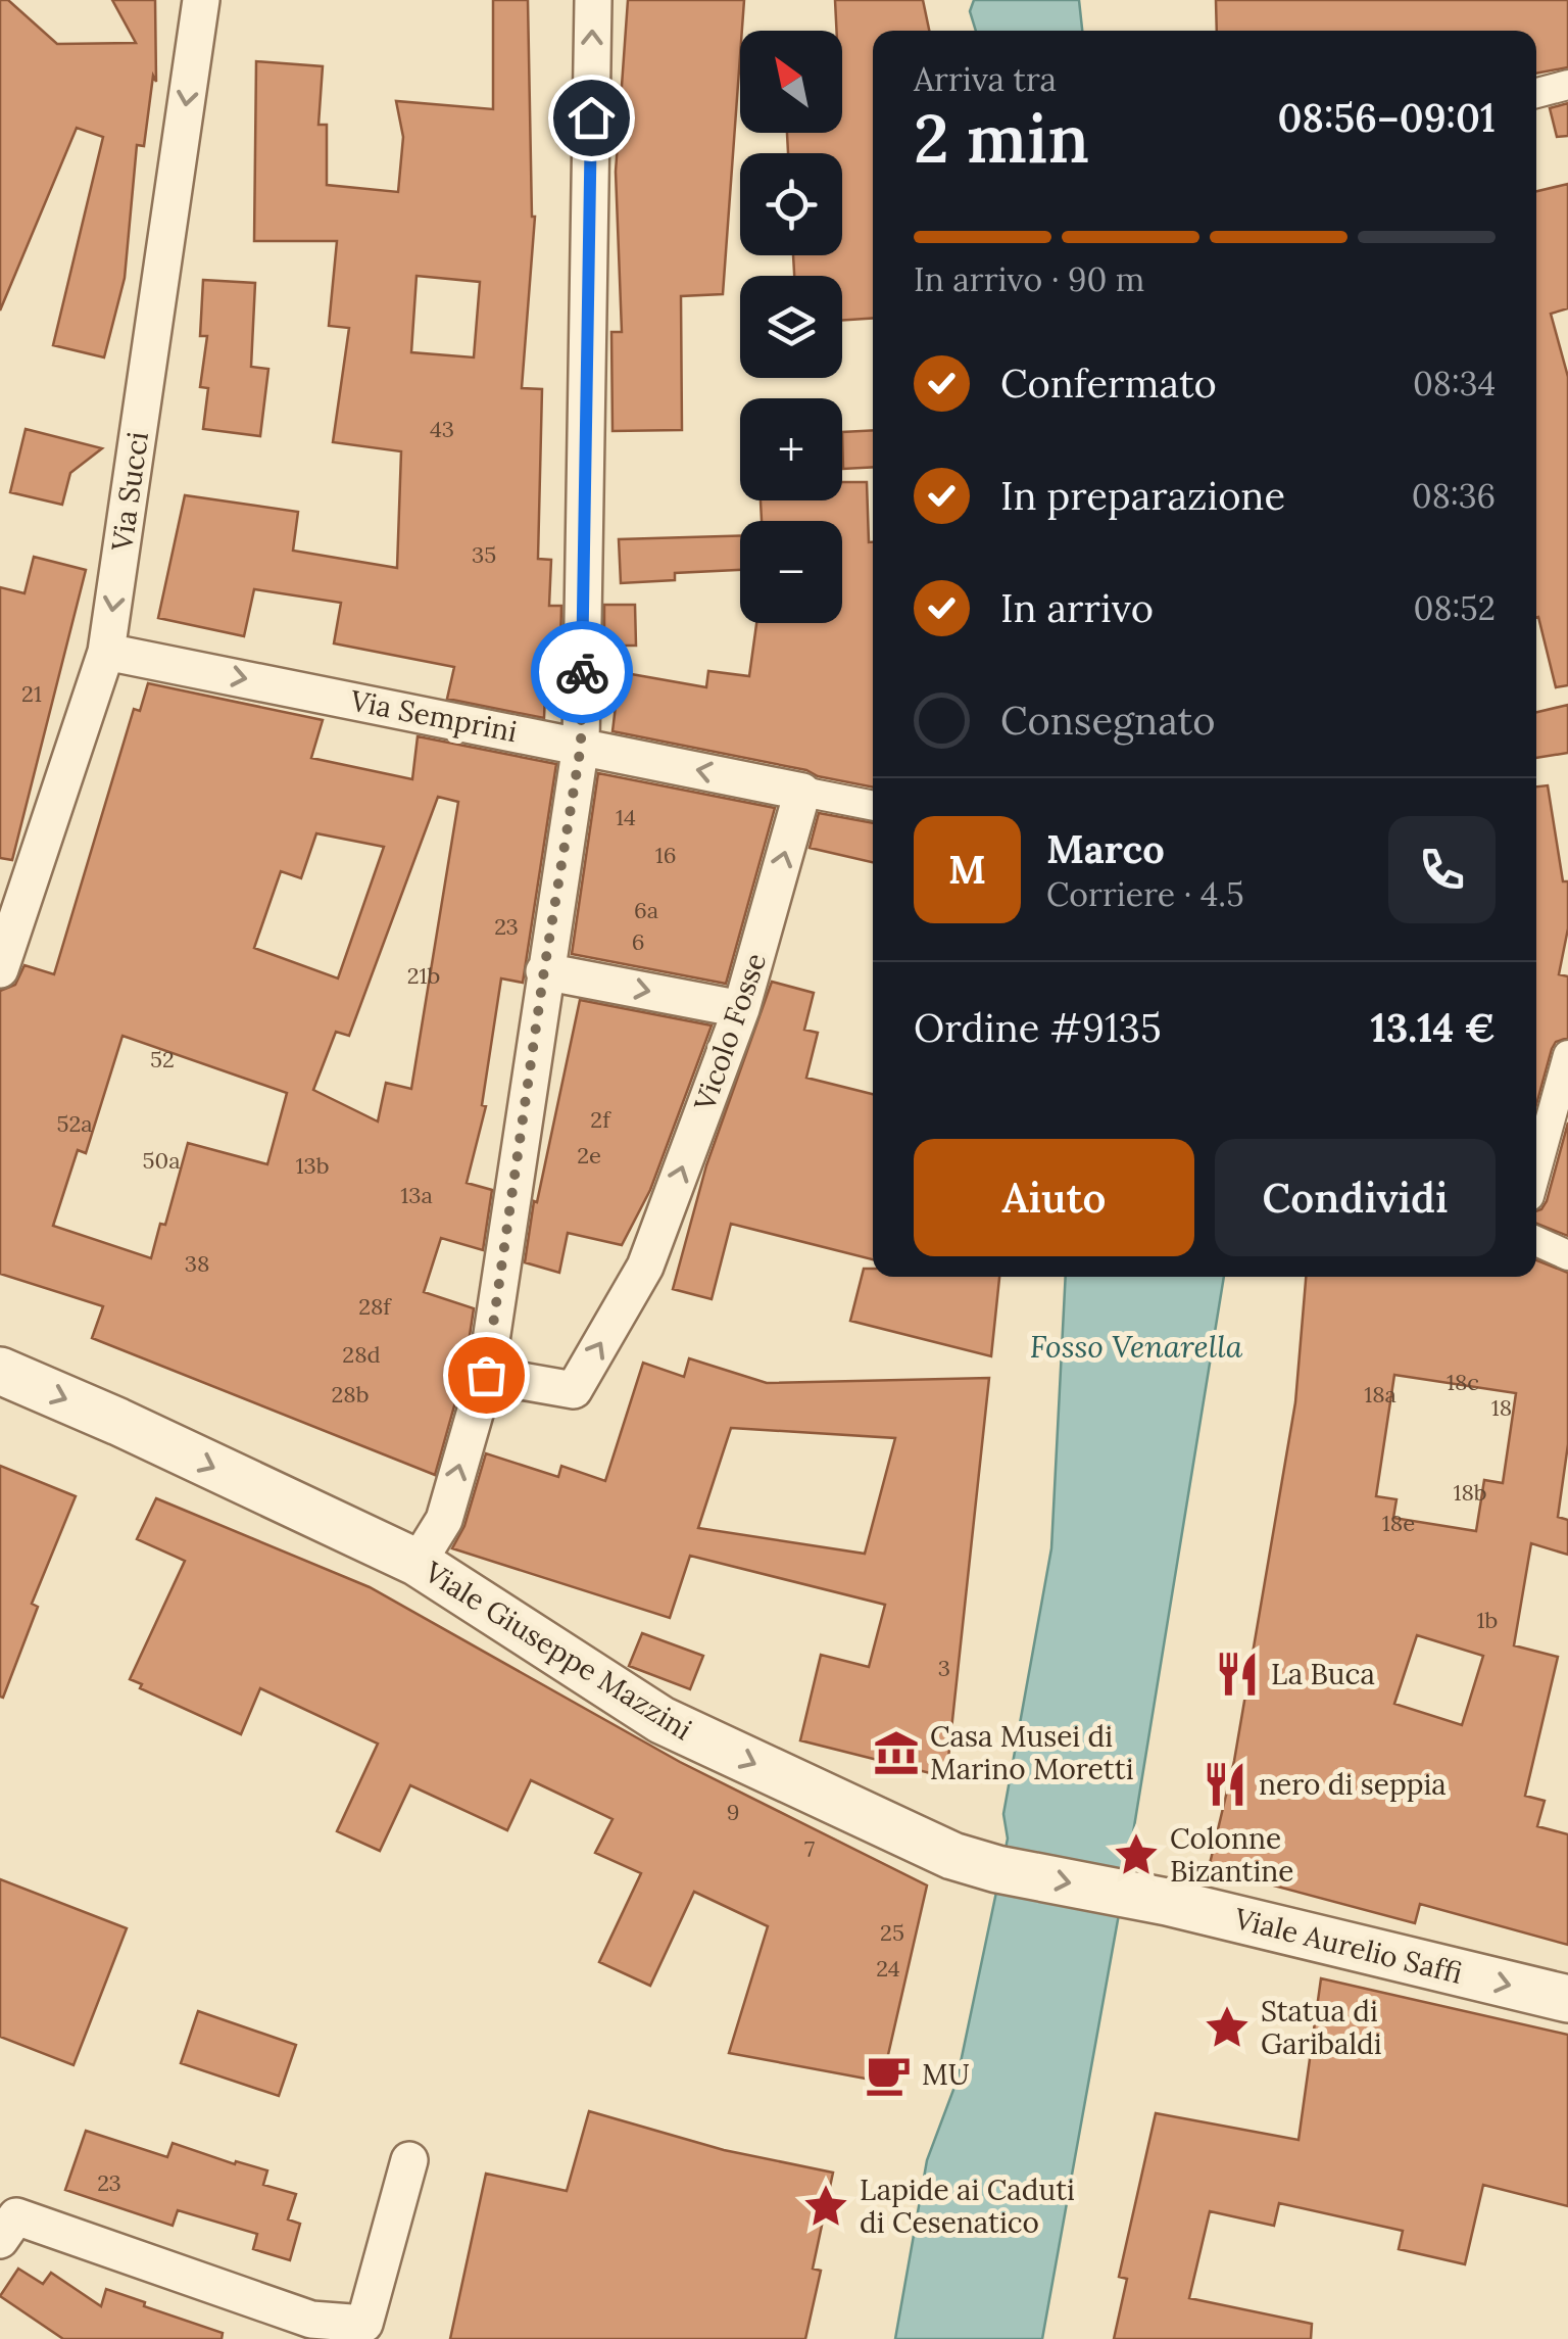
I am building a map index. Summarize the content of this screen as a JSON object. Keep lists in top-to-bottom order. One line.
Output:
{"streets":{"street":["Via Succi","Via Semprini","Vicolo Fosse","Viale Giuseppe Mazzini","Viale Aurelio Saffi"]},"crossings":[["Via Succi","Via Semprini"],["Via Semprini","Vicolo Fosse"],["Viale Giuseppe Mazzini","Viale Aurelio Saffi"]],"one_way":["Via Succi","Viale Giuseppe Mazzini","Viale Aurelio Saffi"],"water":["Fosso Venarella"],"places":{"restaurant":["La Buca","nero di seppia"],"museum":["Casa Musei di Marino Moretti"],"place":["Colonne Bizantine","Statua di Garibaldi","Lapide ai Caduti di Cesenatico"],"cafe":["MU"]},"house_numbers":["43","35","21","14","16","6a","23","6","21b","52","2f","52a","2e","50a","13b","13a","38","28f","28d","18c","28b","18a","18","18b","18e","1b","3","9","7","25","24","23"],"north":"top left","page":{"map_buttons":["+","−"],"heading":["2 min","Arriva tra","08:56–09:01"],"panel":["Marco","Corriere · 4.5","Ordine #9135","13.14 €"],"bar":"In arrivo · 90 m","list":[["Confermato","08:34"],["In preparazione","08:36"],["In arrivo","08:52"],"Consegnato"],"round":"M","buttons":["Aiuto","Condividi"]}}
